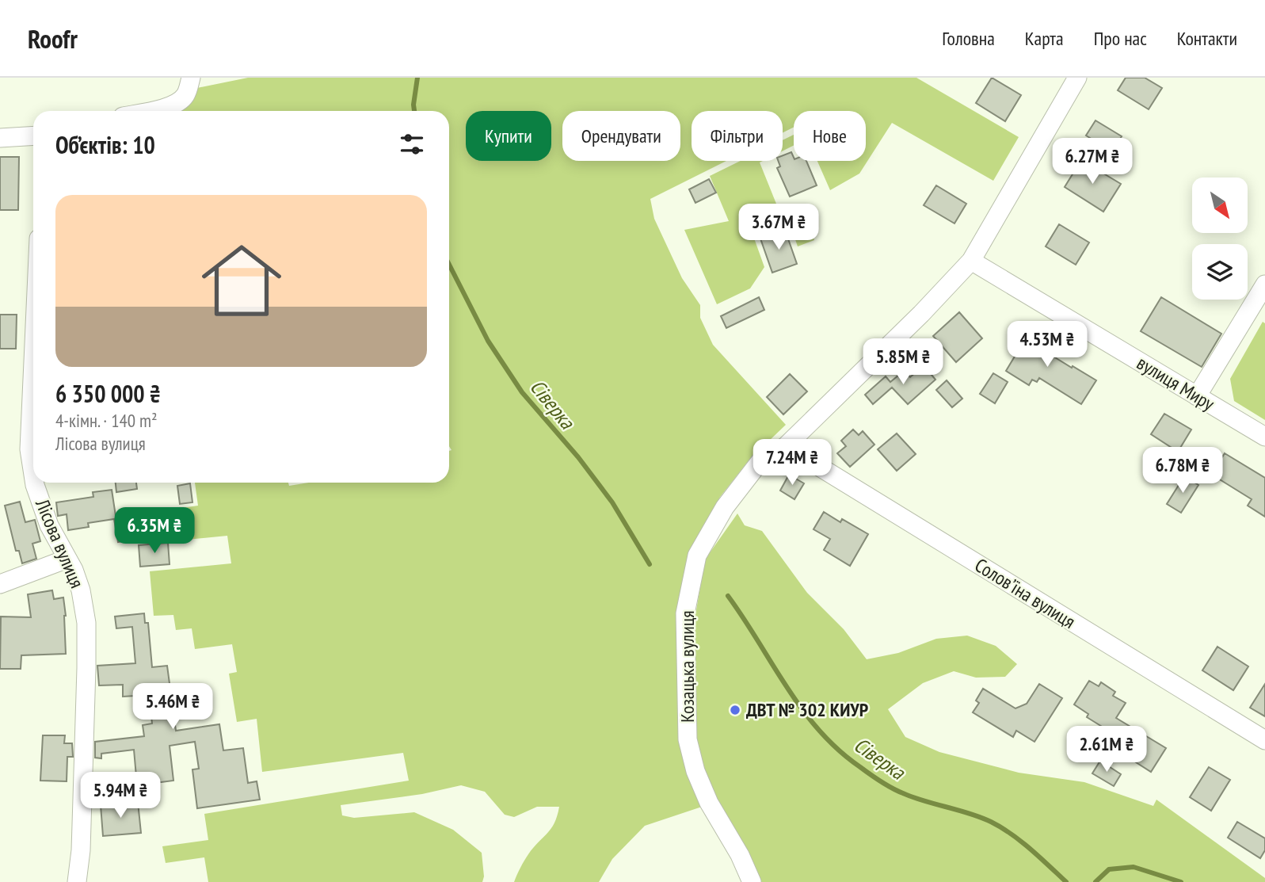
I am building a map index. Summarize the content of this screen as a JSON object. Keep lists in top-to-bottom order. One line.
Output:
{"streets":{"street":["вулиця Миру","Лісова вулиця","Соловʼїна вулиця","Козацька вулиця"]},"crossings":[["вулиця Миру","Козацька вулиця"],["Соловʼїна вулиця","Козацька вулиця"]],"water":["Сіверка"],"places":["ДВТ № 302 КИУР"],"north":"bottom right","page":{"header":"Roofr","nav":["Головна","Карта","Про нас","Контакти"],"chip":["Купити","Орендувати","Фільтри","Нове"],"heading":"Об’єктів: 10","price":["6.27M ₴","3.67M ₴","4.53M ₴","5.85M ₴","7.24M ₴","6.78M ₴","6.35M ₴","5.46M ₴","2.61M ₴","5.94M ₴"],"list":[{"name":"6 350 000 ₴","note":"4-кімн. · 140 m² · Лісова вулиця"}]}}
